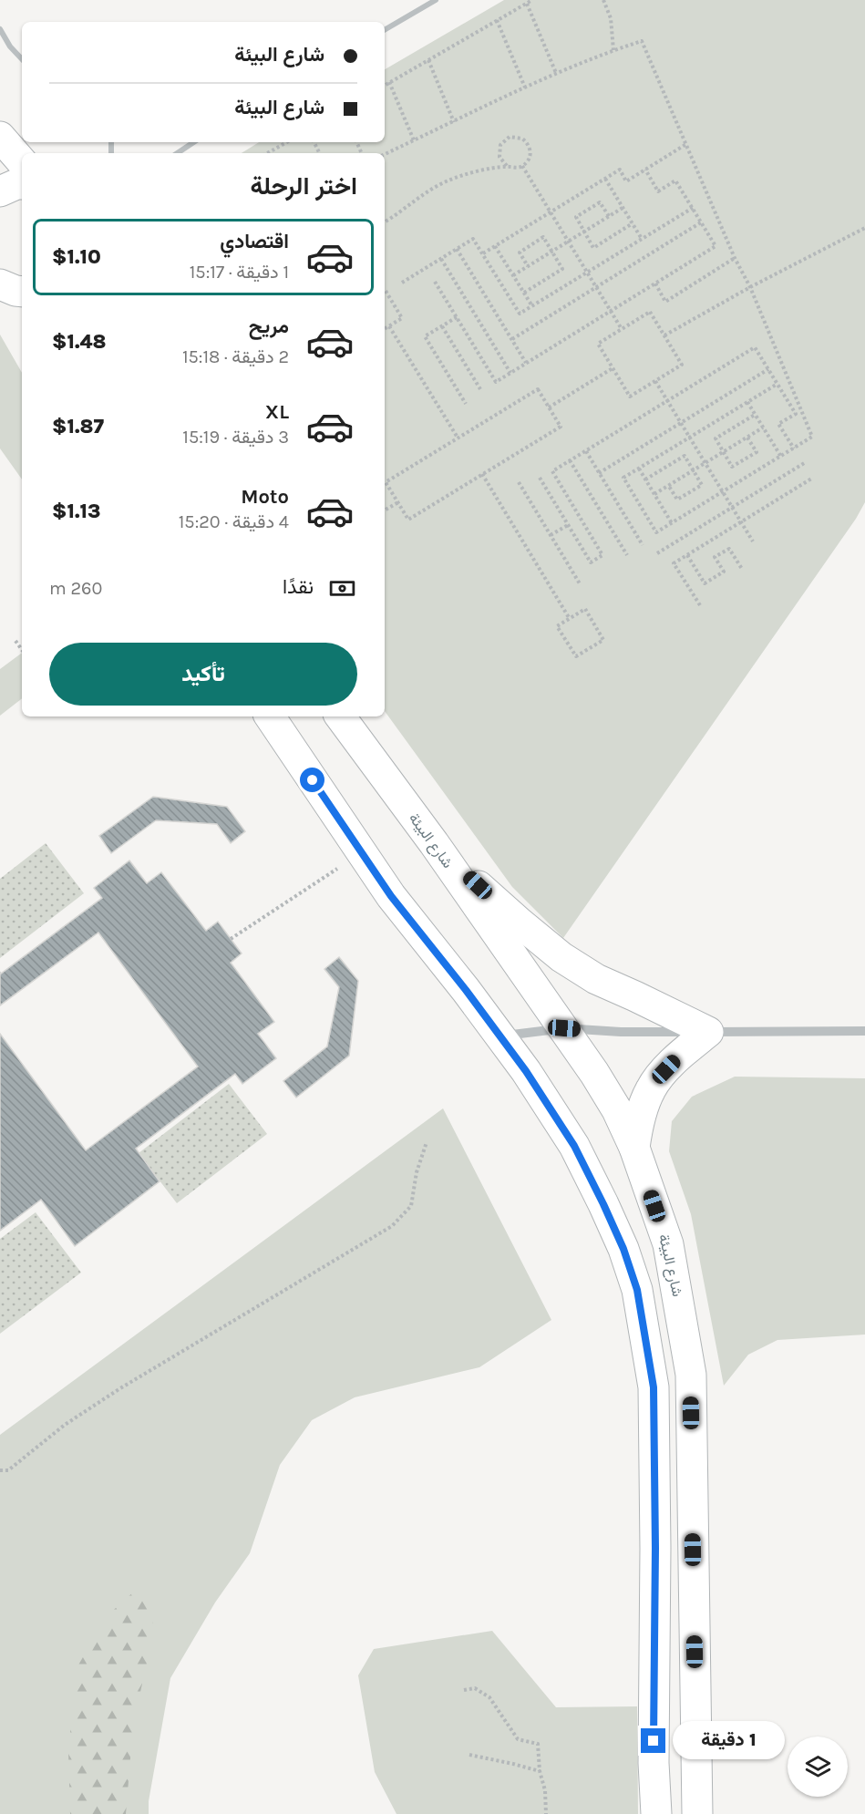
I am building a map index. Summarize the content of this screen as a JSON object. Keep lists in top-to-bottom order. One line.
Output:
{"streets":{"highway":["شارع البيئة"]},"page":{"banner":["شارع البيئة","شارع البيئة"],"heading":"اختر الرحلة","list":[{"name":"اقتصادي","note":"1 دقيقة · 15:17","value":"$1.10"},{"name":"مريح","note":"2 دقيقة · 15:18","value":"$1.48"},{"name":"XL","note":"3 دقيقة · 15:19","value":"$1.87"},{"name":"Moto","note":"4 دقيقة · 15:20","value":"$1.13"}],"pay":["نقدًا","260 m"],"buttons":"تأكيد","bubble":"1 دقيقة"}}
